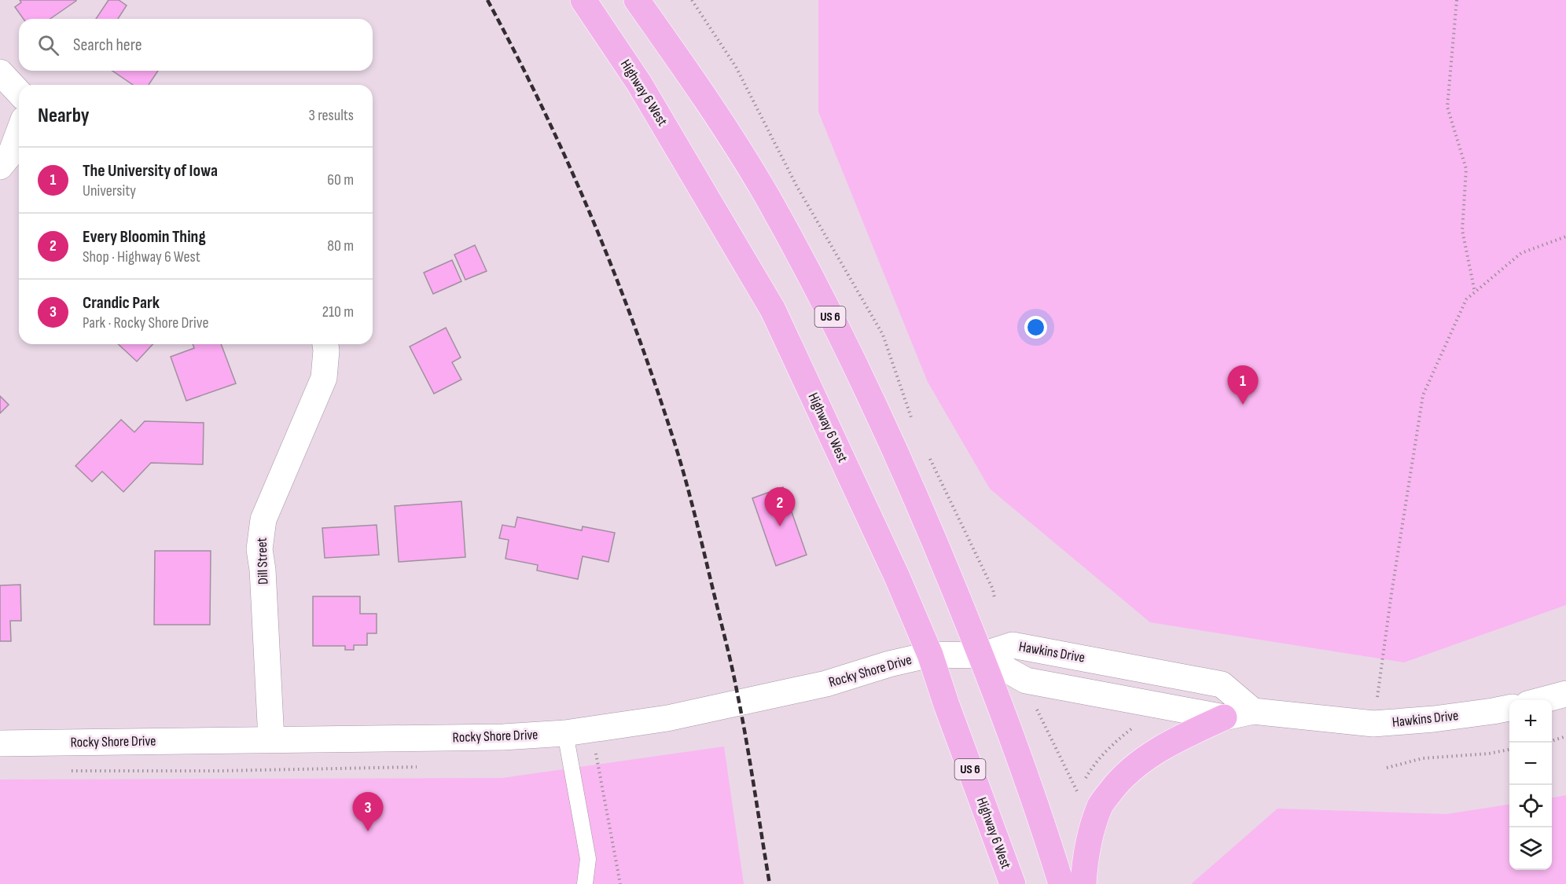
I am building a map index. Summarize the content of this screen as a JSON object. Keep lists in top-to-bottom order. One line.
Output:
{"streets":{"main road":["Highway 6 West","US 6"],"street":["Dill Street","Hawkins Drive","Rocky Shore Drive"]},"crossings":[["Highway 6 West","Rocky Shore Drive"],["US 6","Hawkins Drive"],["US 6","Rocky Shore Drive"],["Dill Street","Rocky Shore Drive"],["Hawkins Drive","Rocky Shore Drive"]],"page":{"search":"Search here","heading":["Nearby","3 results"],"list":[{"mark":"1","name":"The University of Iowa","note":"University","value":"60 m"},{"mark":"2","name":"Every Bloomin Thing","note":"Shop · Highway 6 West","value":"80 m"},{"mark":"3","name":"Crandic Park","note":"Park · Rocky Shore Drive","value":"210 m"}],"pins":["1","2","3"],"map_buttons":["+","−"]}}
